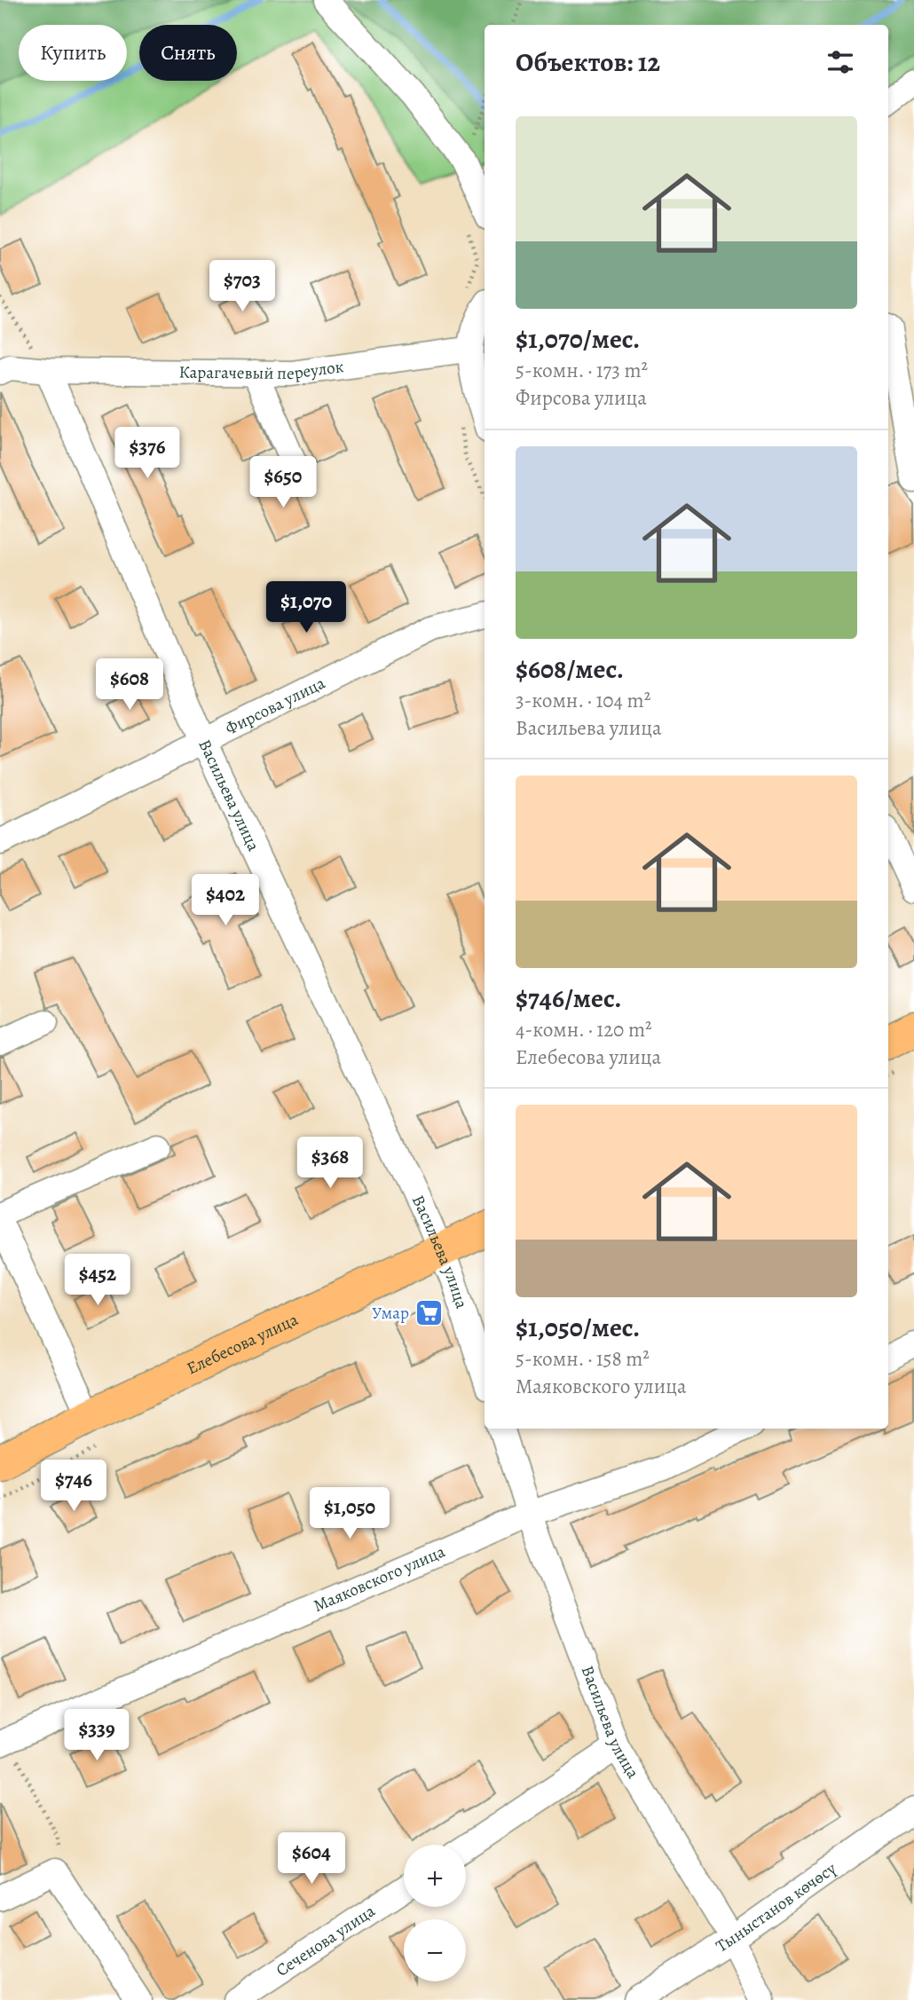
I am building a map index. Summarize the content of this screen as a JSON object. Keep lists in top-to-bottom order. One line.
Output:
{"streets":{"main road":["Елебесова улица"],"street":["Карагачевый переулок","Фирсова улица","Васильева улица","Маяковского улица","Тыныстанов көчөсү","Сеченова улица"]},"crossings":[["Карагачевый переулок","Васильева улица"],["Фирсова улица","Васильева улица"],["Васильева улица","Елебесова улица"],["Васильева улица","Маяковского улица"],["Васильева улица","Тыныстанов көчөсү"]],"places":{"supermarket":["Умар"]},"page":{"chip":["Купить","Снять"],"heading":"Объектов: 12","list":[{"name":"$1,070/мес.","note":"5-комн. · 173 m² · Фирсова улица"},{"name":"$608/мес.","note":"3-комн. · 104 m² · Васильева улица"},{"name":"$746/мес.","note":"4-комн. · 120 m² · Елебесова улица"},{"name":"$1,050/мес.","note":"5-комн. · 158 m² · Маяковского улица"}],"price":["$703","$376","$650","$1,070","$608","$402","$368","$452","$746","$1,050","$339","$604"],"map_buttons":["+","−"]}}
